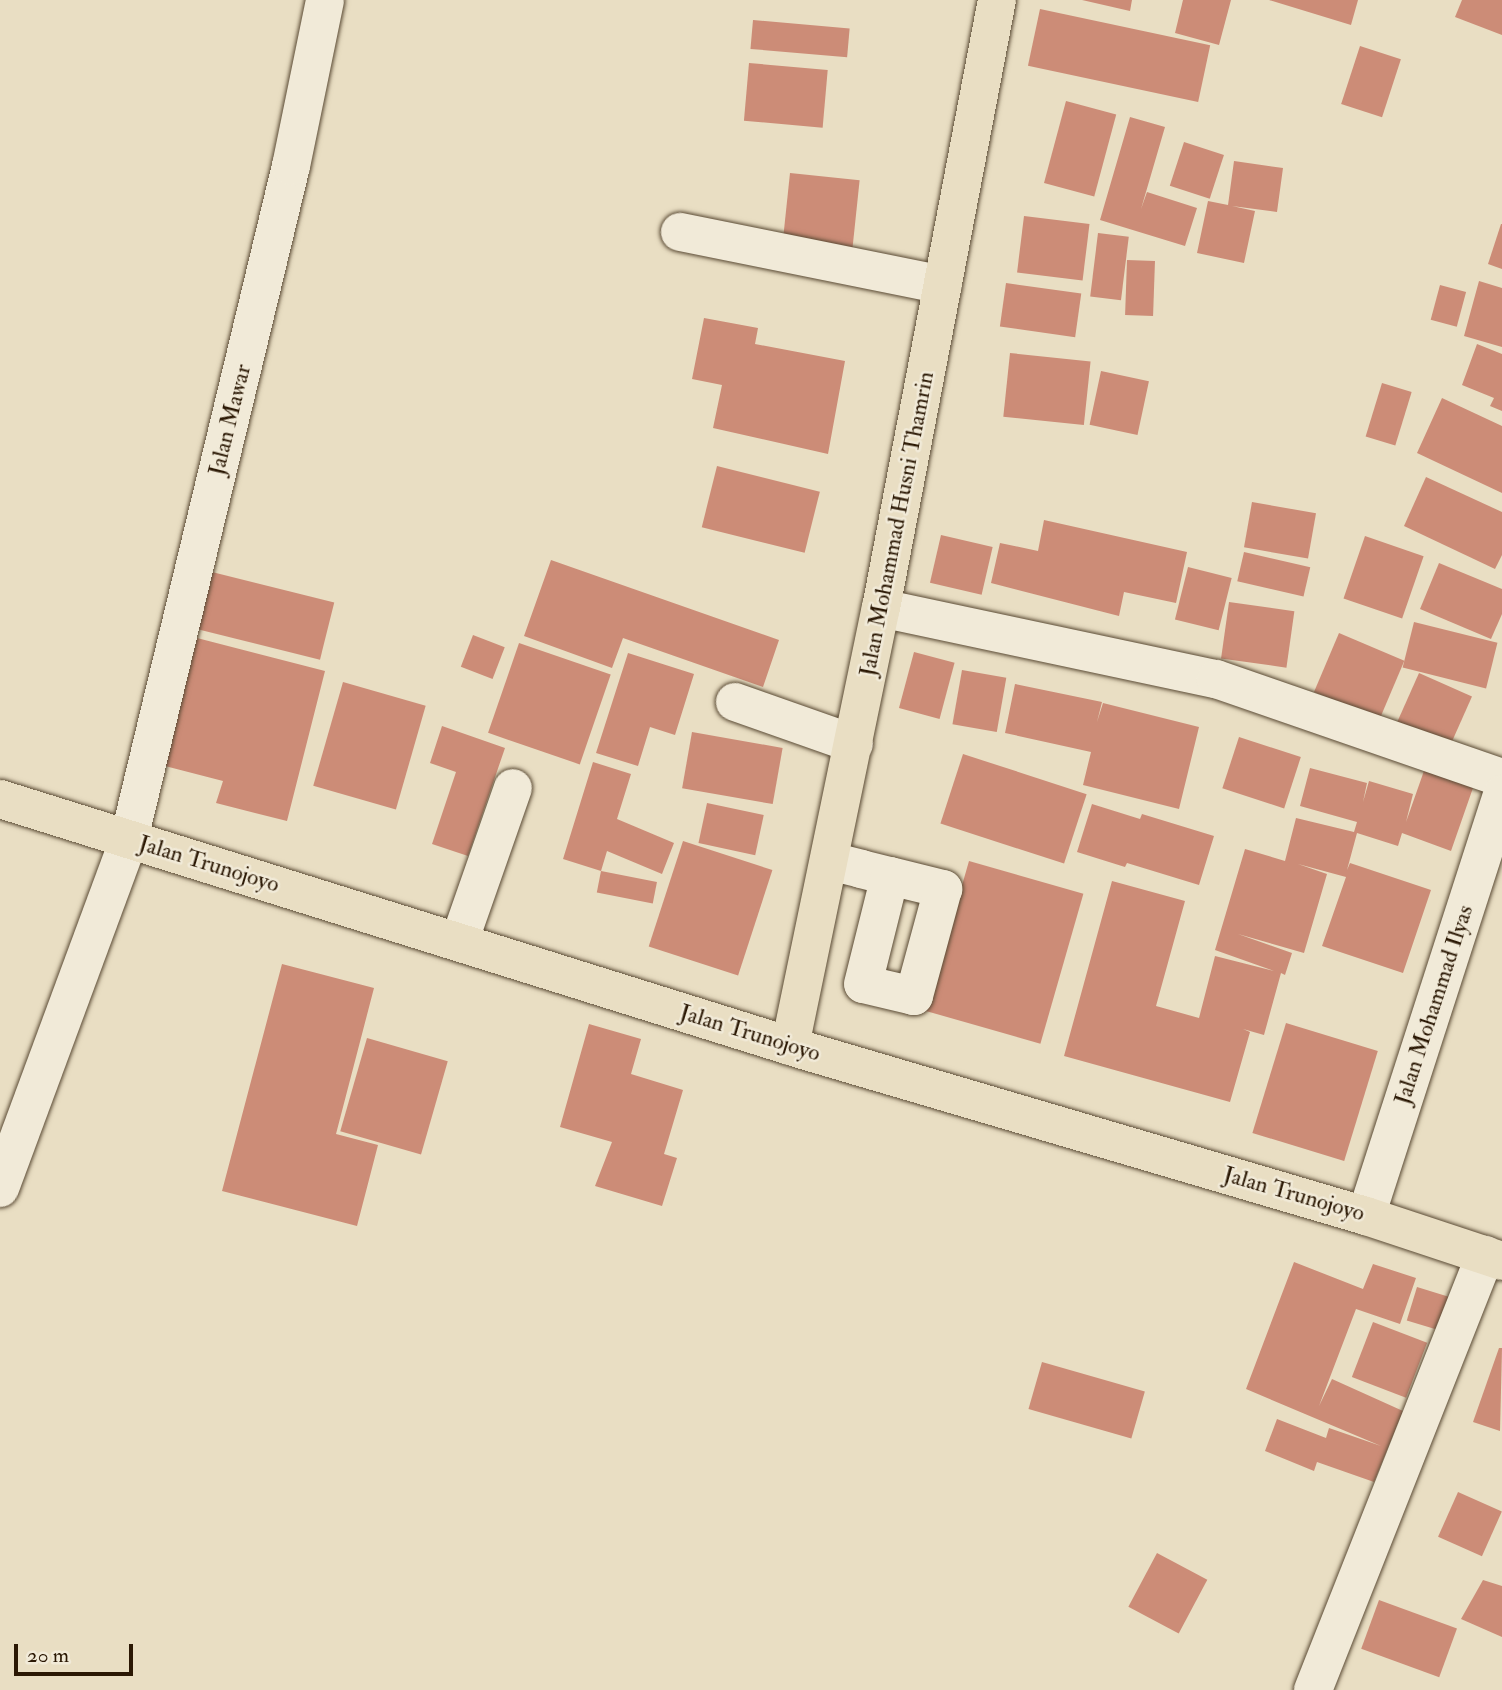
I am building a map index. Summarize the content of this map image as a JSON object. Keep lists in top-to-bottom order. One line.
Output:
{"streets":{"main road":["Jalan Mohammad Husni Thamrin","Jalan Trunojoyo"],"street":["Jalan Mawar","Jalan Mohammad Ilyas"]},"crossings":[["Jalan Mawar","Jalan Trunojoyo"],["Jalan Mohammad Husni Thamrin","Jalan Trunojoyo"],["Jalan Trunojoyo","Jalan Mohammad Ilyas"]],"scale_bar":"20 m"}
